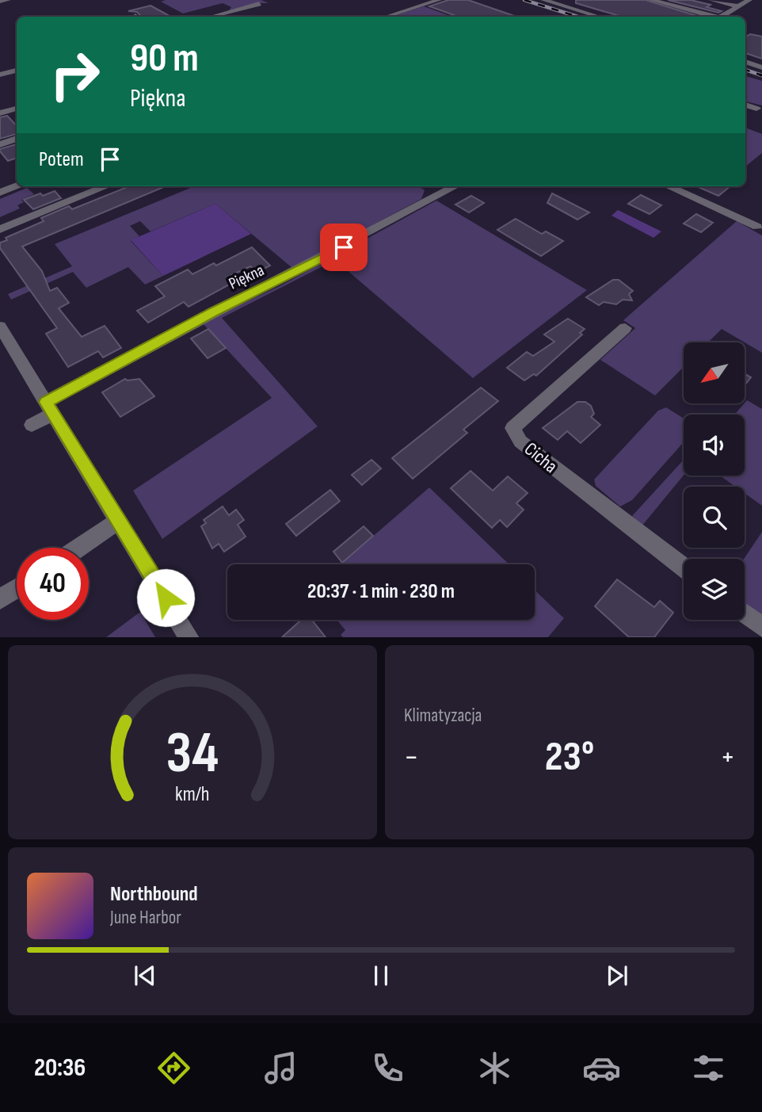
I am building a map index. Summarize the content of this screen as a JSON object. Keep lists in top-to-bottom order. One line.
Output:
{"streets":{"street":["Piękna","Cicha"]},"north":"bottom left","page":{"turn":["90 m","Piękna"],"then":"Potem","limit":"40","trip":"20:37 · 1 min · 230 m","tile":"Klimatyzacja","heat":["−","23°","+"],"song":["Northbound","June Harbor"],"tabs":"20:36","gauge":["34","km/h"]}}
